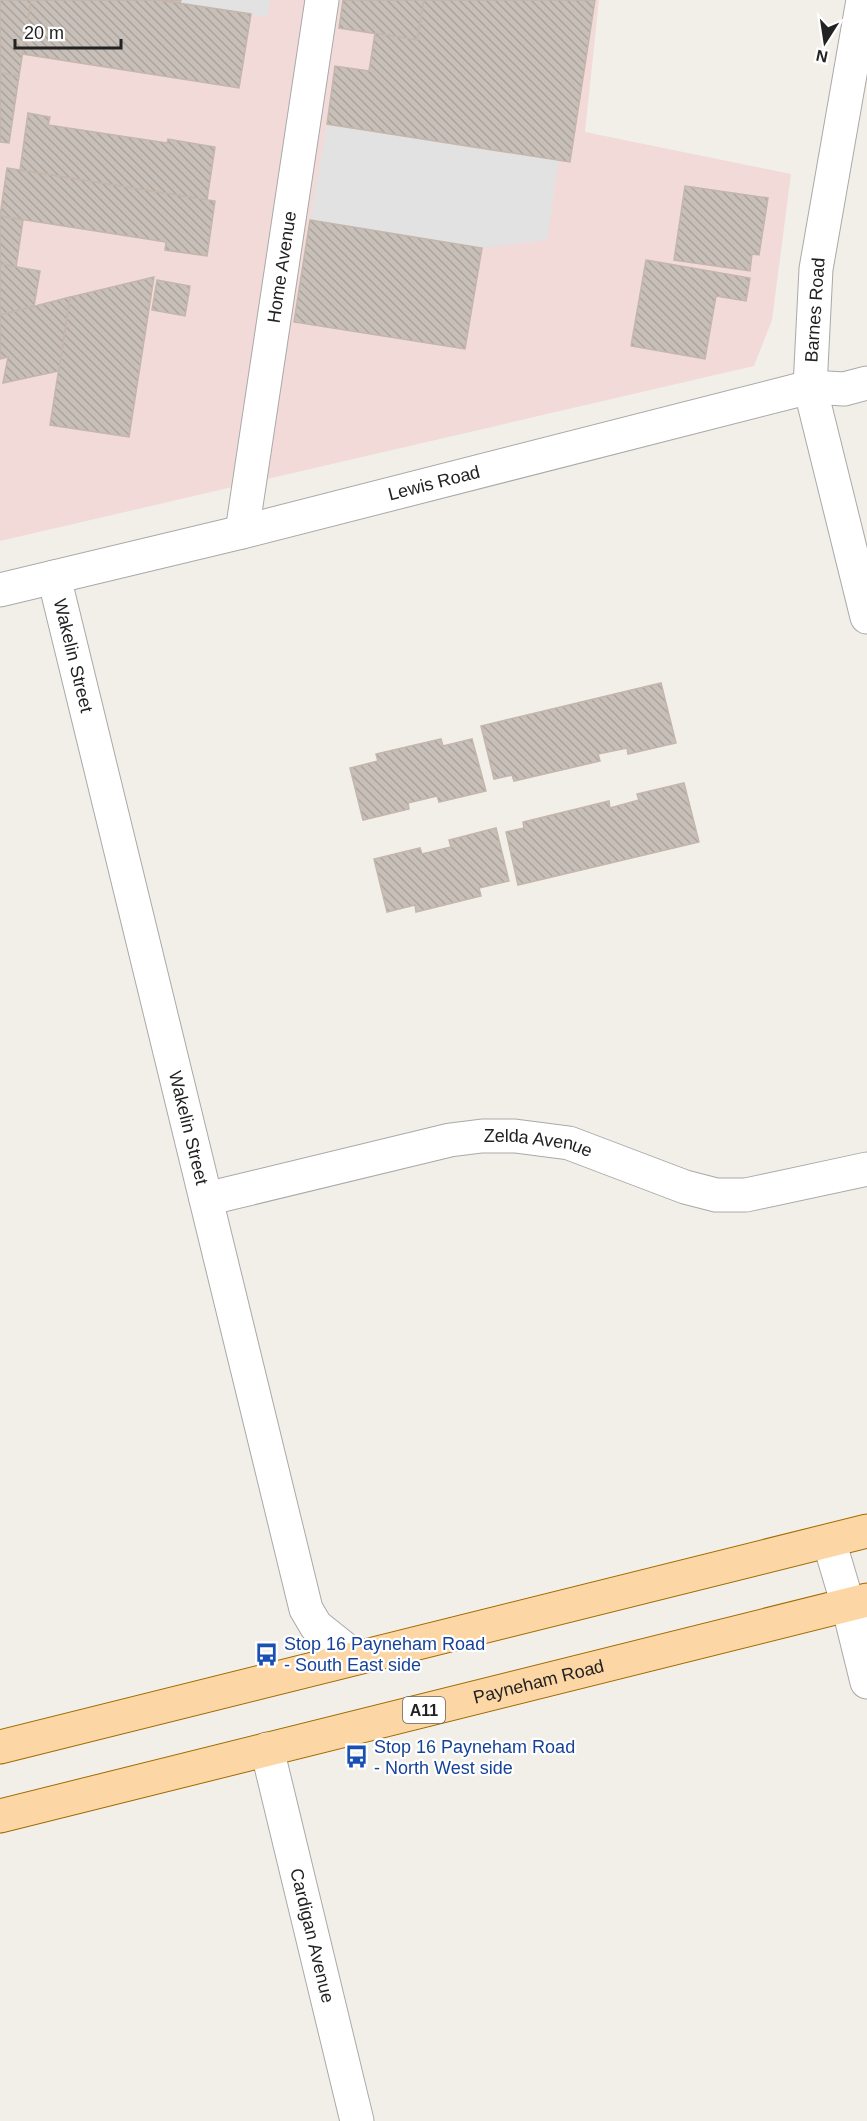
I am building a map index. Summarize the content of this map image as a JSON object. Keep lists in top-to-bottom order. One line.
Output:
{"streets":{"main road":["Payneham Road","A11"],"street":["Home Avenue","Barnes Road","Lewis Road","Wakelin Street","Zelda Avenue","Cardigan Avenue"]},"crossings":[["Home Avenue","Lewis Road"],["Barnes Road","Lewis Road"],["Lewis Road","Wakelin Street"],["Wakelin Street","Zelda Avenue"],["Payneham Road","Cardigan Avenue"]],"places":{"bus stop":["Stop 16 Payneham Road - South East side","Stop 16 Payneham Road - North West side"]},"scale_bar":"20 m","north":"bottom"}
